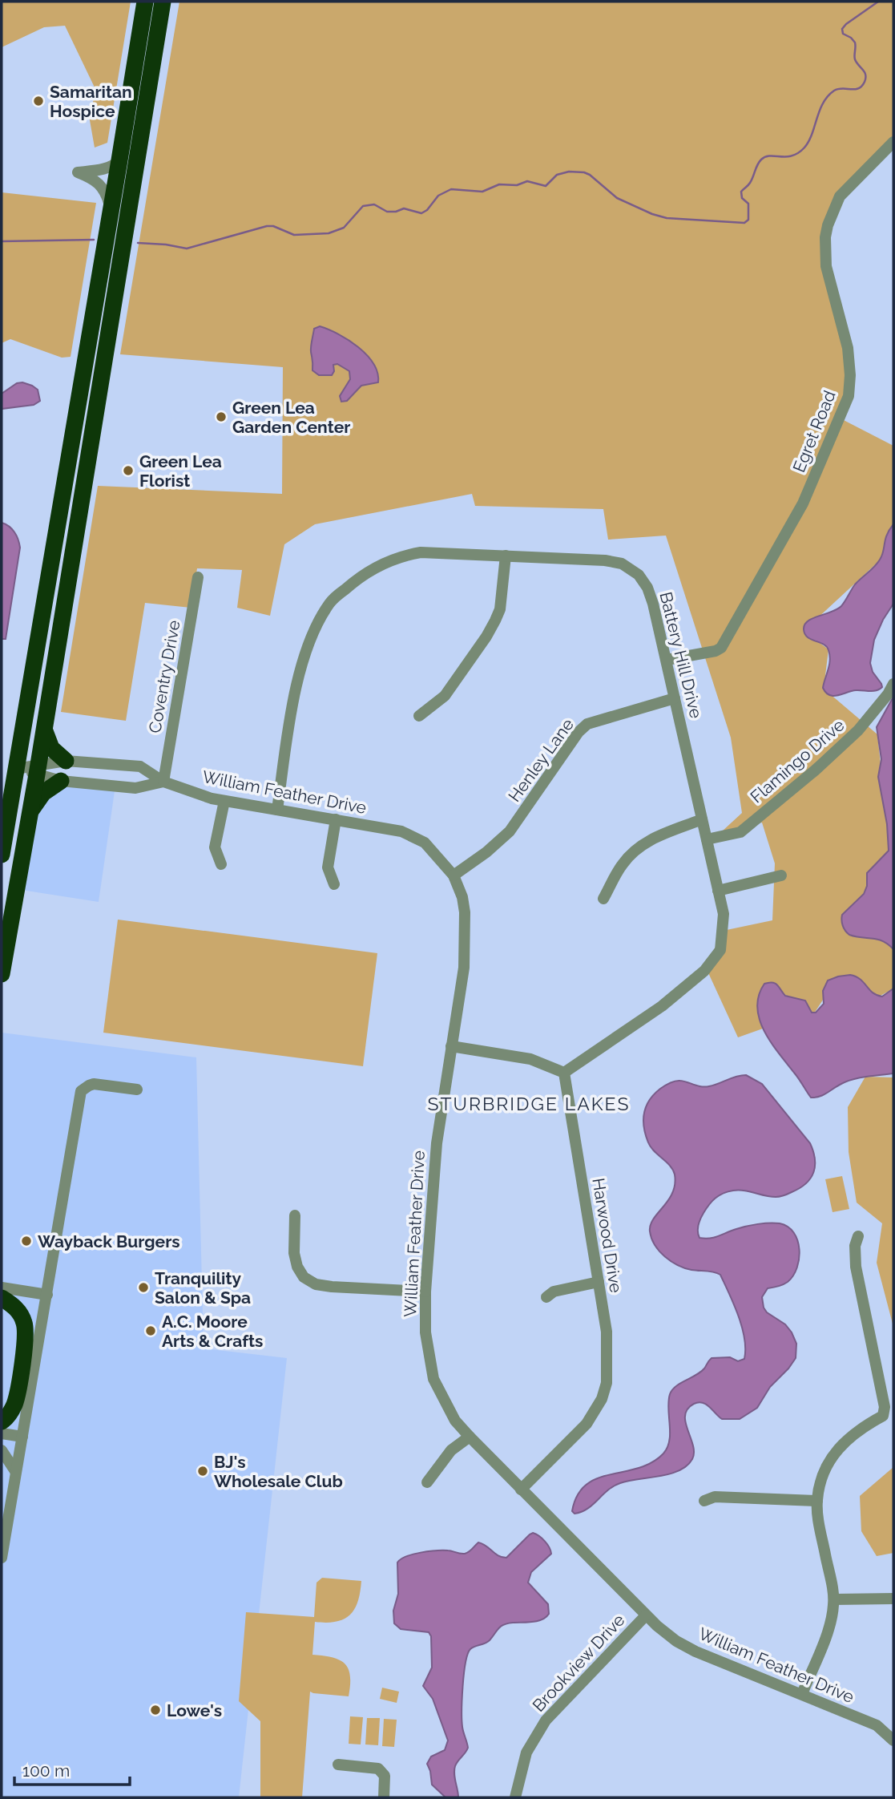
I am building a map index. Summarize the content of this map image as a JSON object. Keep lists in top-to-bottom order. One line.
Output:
{"streets":{"street":["Egret Road","Battery Hill Drive","Coventry Drive","Henley Lane","Flamingo Drive","William Feather Drive","Harwood Drive","Brookview Drive"]},"crossings":[["Egret Road","Battery Hill Drive"],["Battery Hill Drive","Henley Lane"],["Battery Hill Drive","Flamingo Drive"],["Battery Hill Drive","William Feather Drive"],["Battery Hill Drive","Harwood Drive"],["Coventry Drive","William Feather Drive"],["Henley Lane","William Feather Drive"],["William Feather Drive","Harwood Drive"],["William Feather Drive","Brookview Drive"]],"districts":["STURBRIDGE LAKES"],"places":["Samaritan Hospice","Green Lea Garden Center","Green Lea Florist","Wayback Burgers","Tranquility Salon & Spa","A.C. Moore Arts & Crafts","BJ's Wholesale Club","Lowe's"],"scale_bar":"100 m"}
